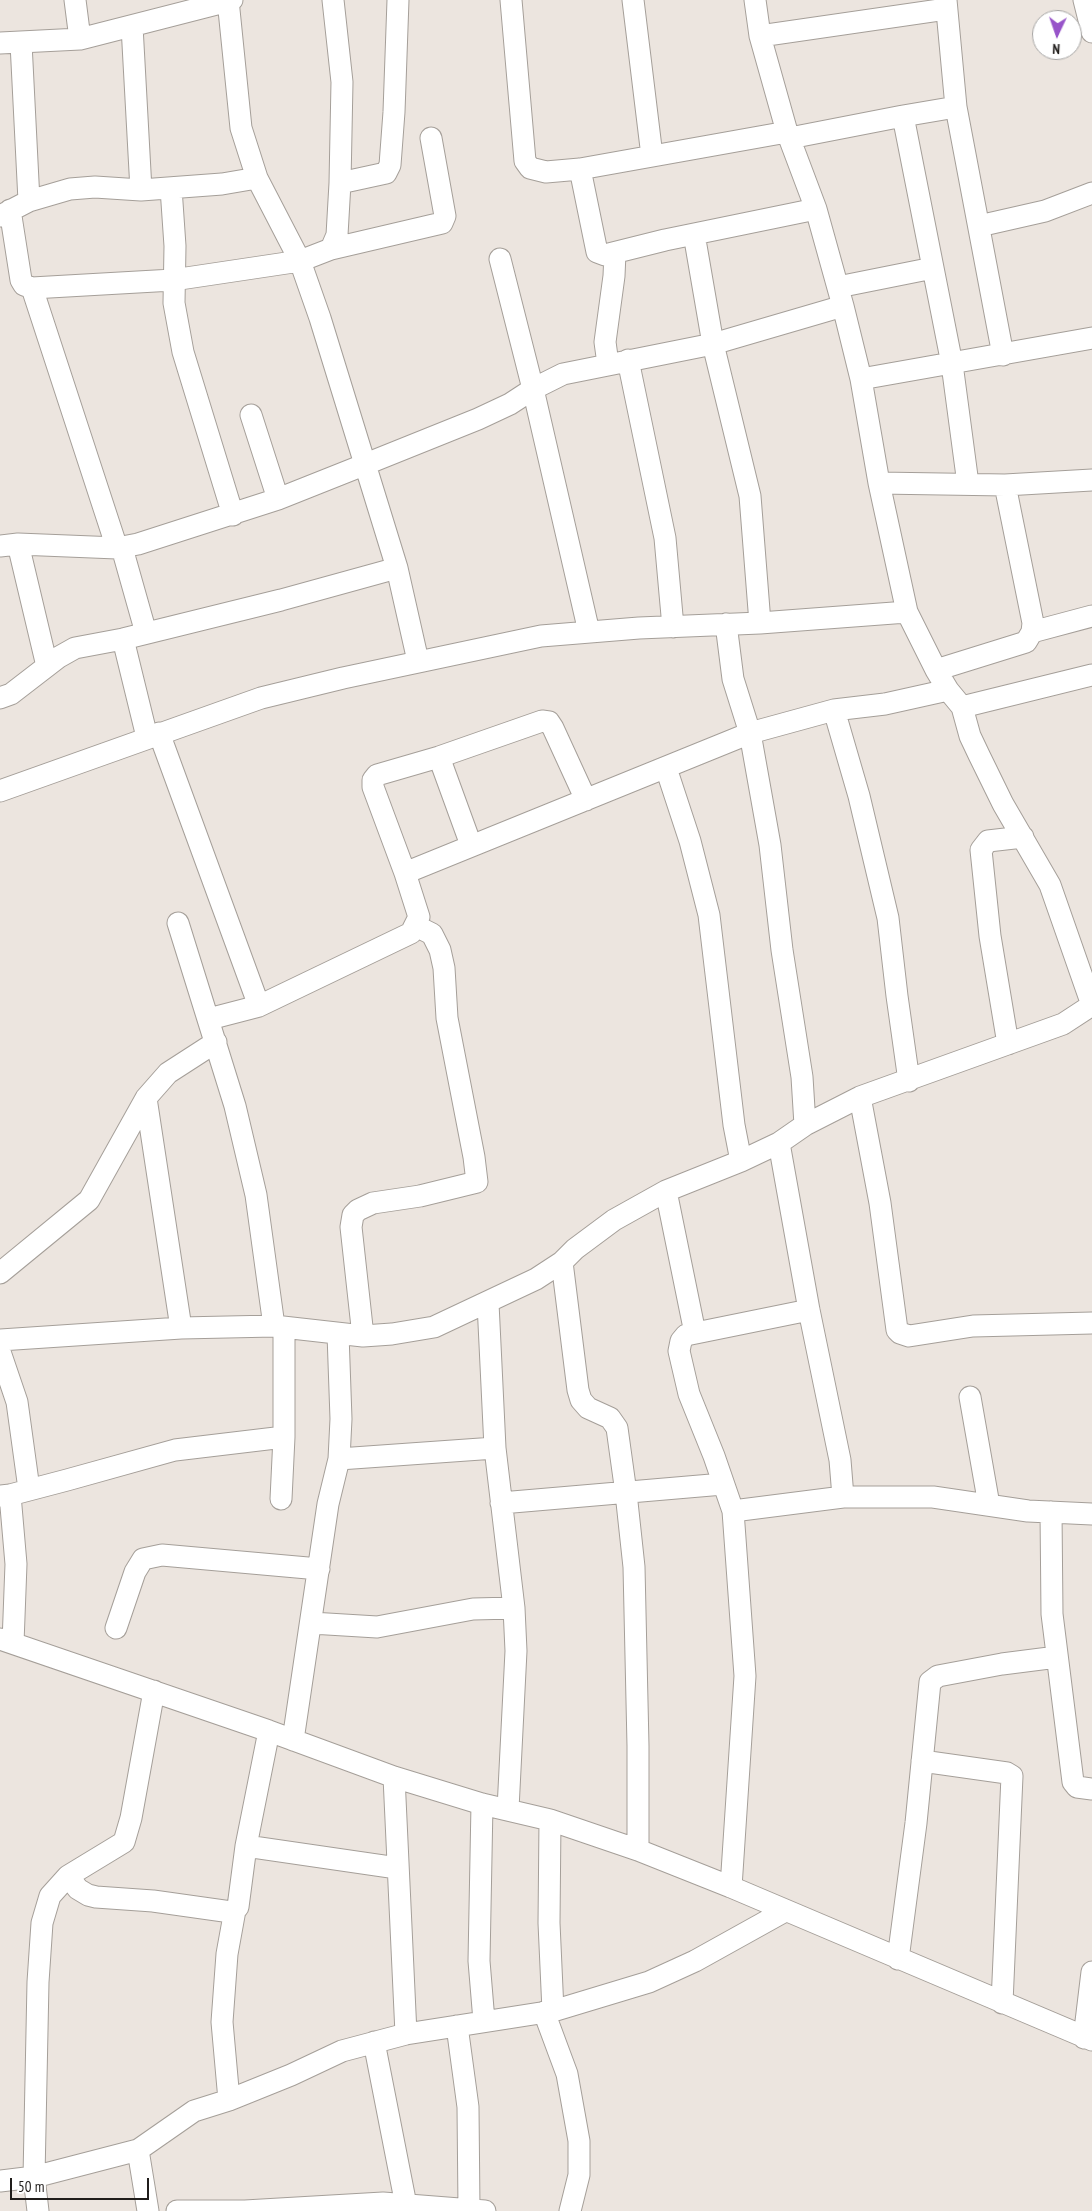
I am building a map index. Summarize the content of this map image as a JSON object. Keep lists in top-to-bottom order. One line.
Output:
{"scale_bar":"50 m","north":"bottom"}
